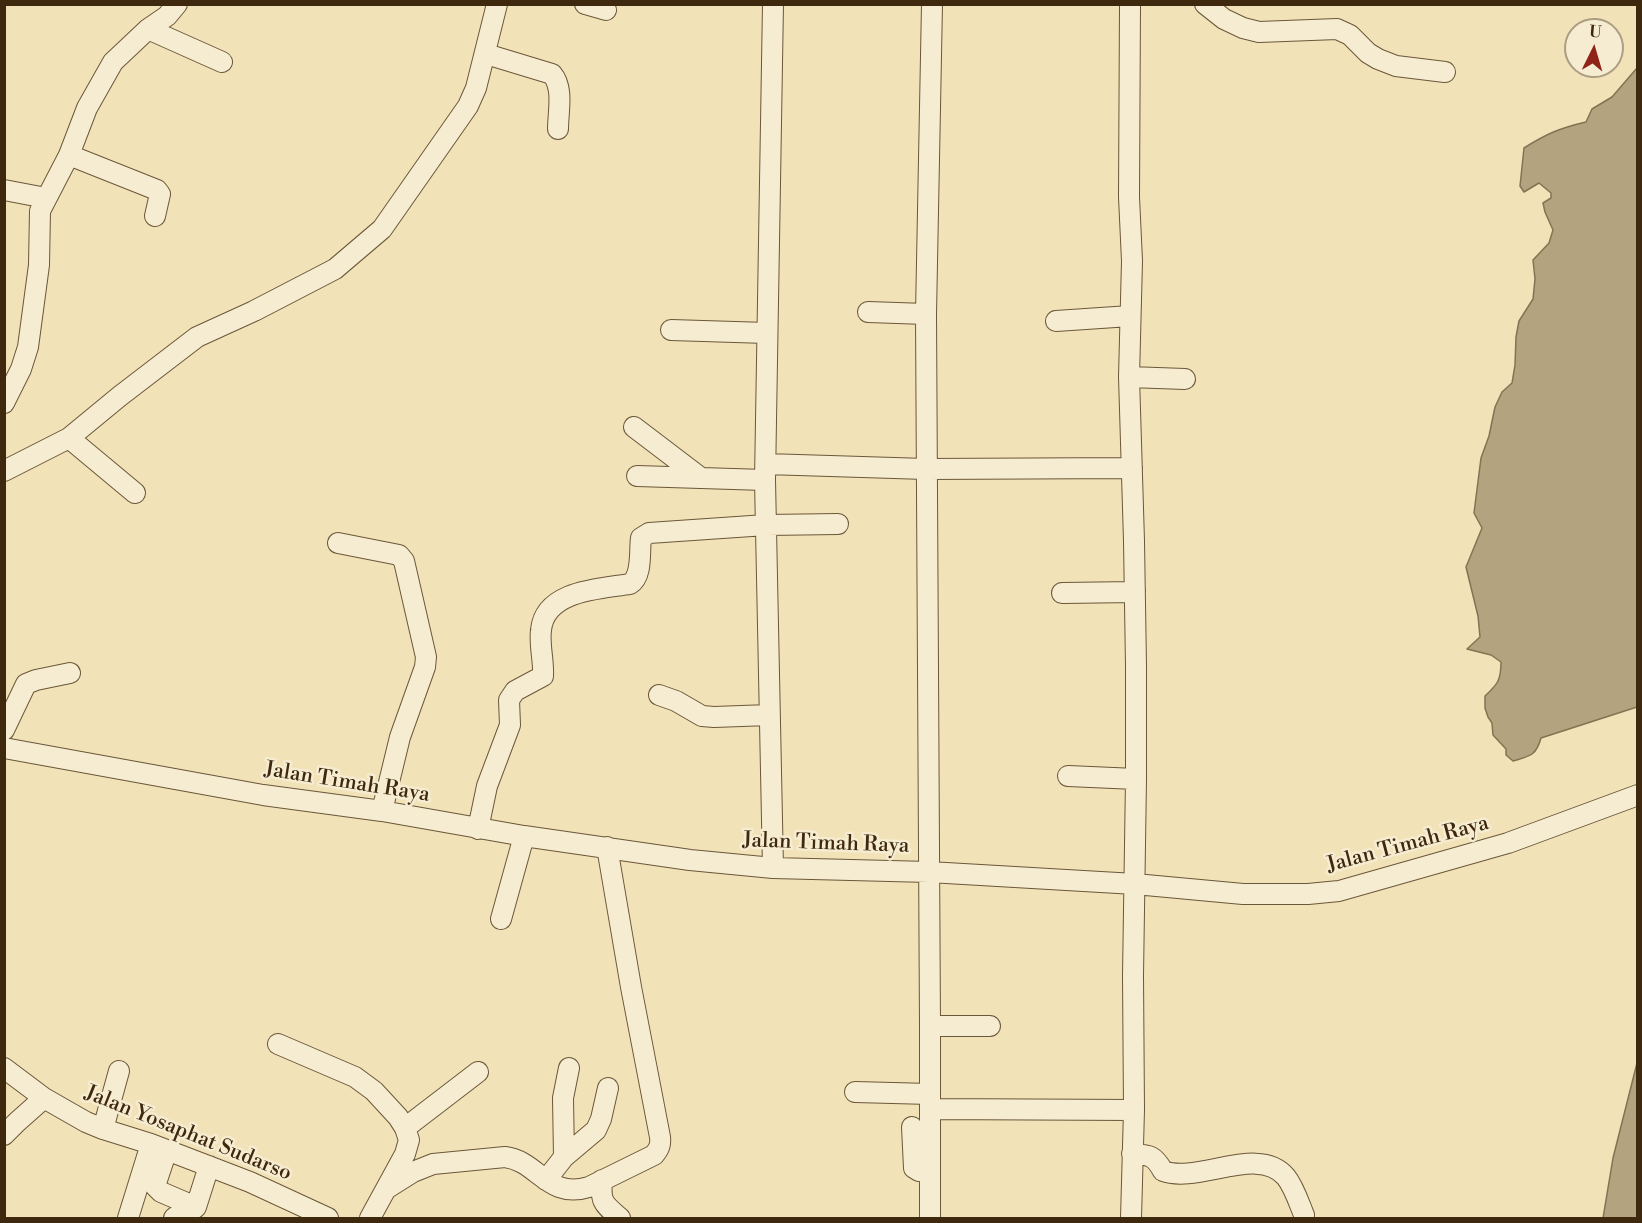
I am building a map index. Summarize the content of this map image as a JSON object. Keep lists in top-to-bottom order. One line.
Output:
{"streets":{"street":["Jalan Timah Raya","Jalan Yosaphat Sudarso"]},"north":"top"}
